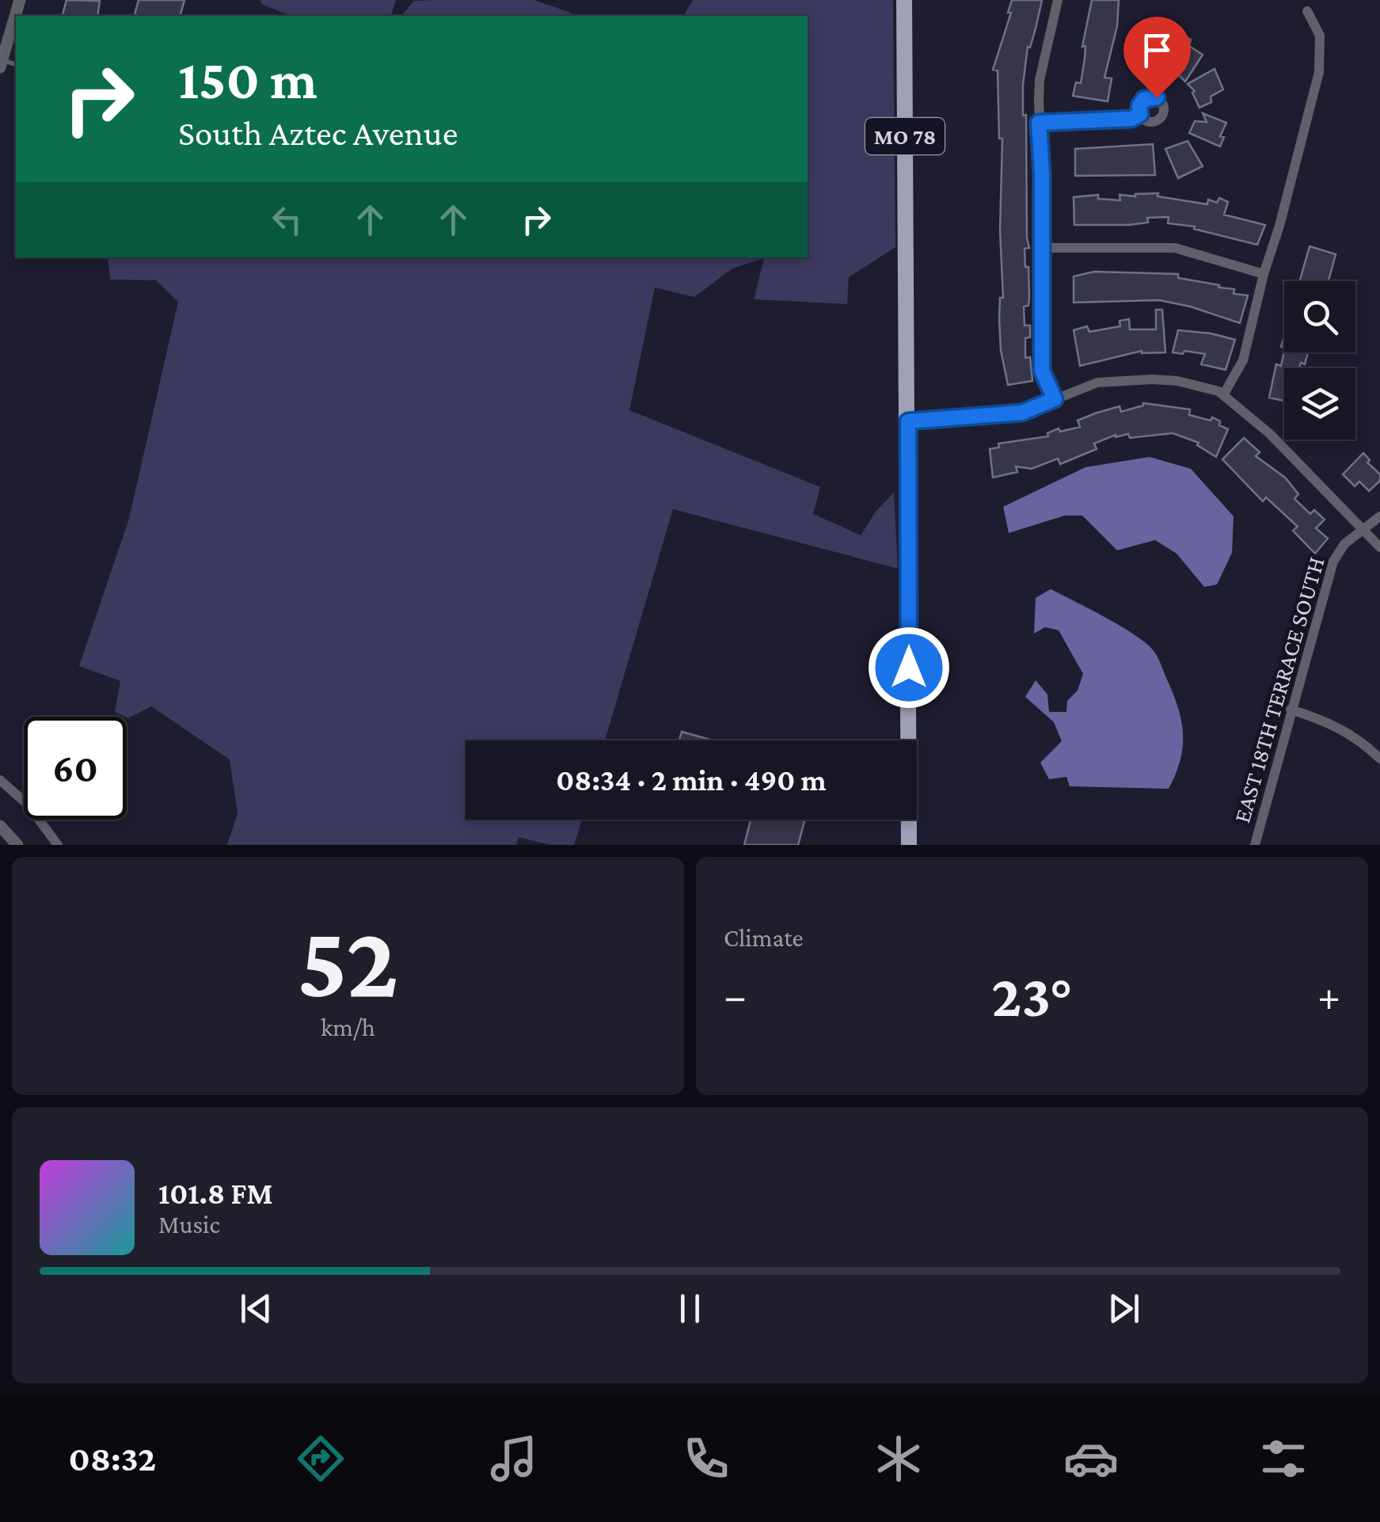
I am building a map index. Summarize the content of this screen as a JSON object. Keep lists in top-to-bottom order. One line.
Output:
{"streets":{"main road":["MO 78"],"street":["EAST 18TH TERRACE SOUTH"]},"page":{"turn":["150 m","South Aztec Avenue"],"limit":"60","trip":"08:34 · 2 min · 490 m","tile":[["52","km/h"],"Climate"],"heat":["−","23°","+"],"song":["101.8 FM","Music"],"tabs":"08:32"}}
